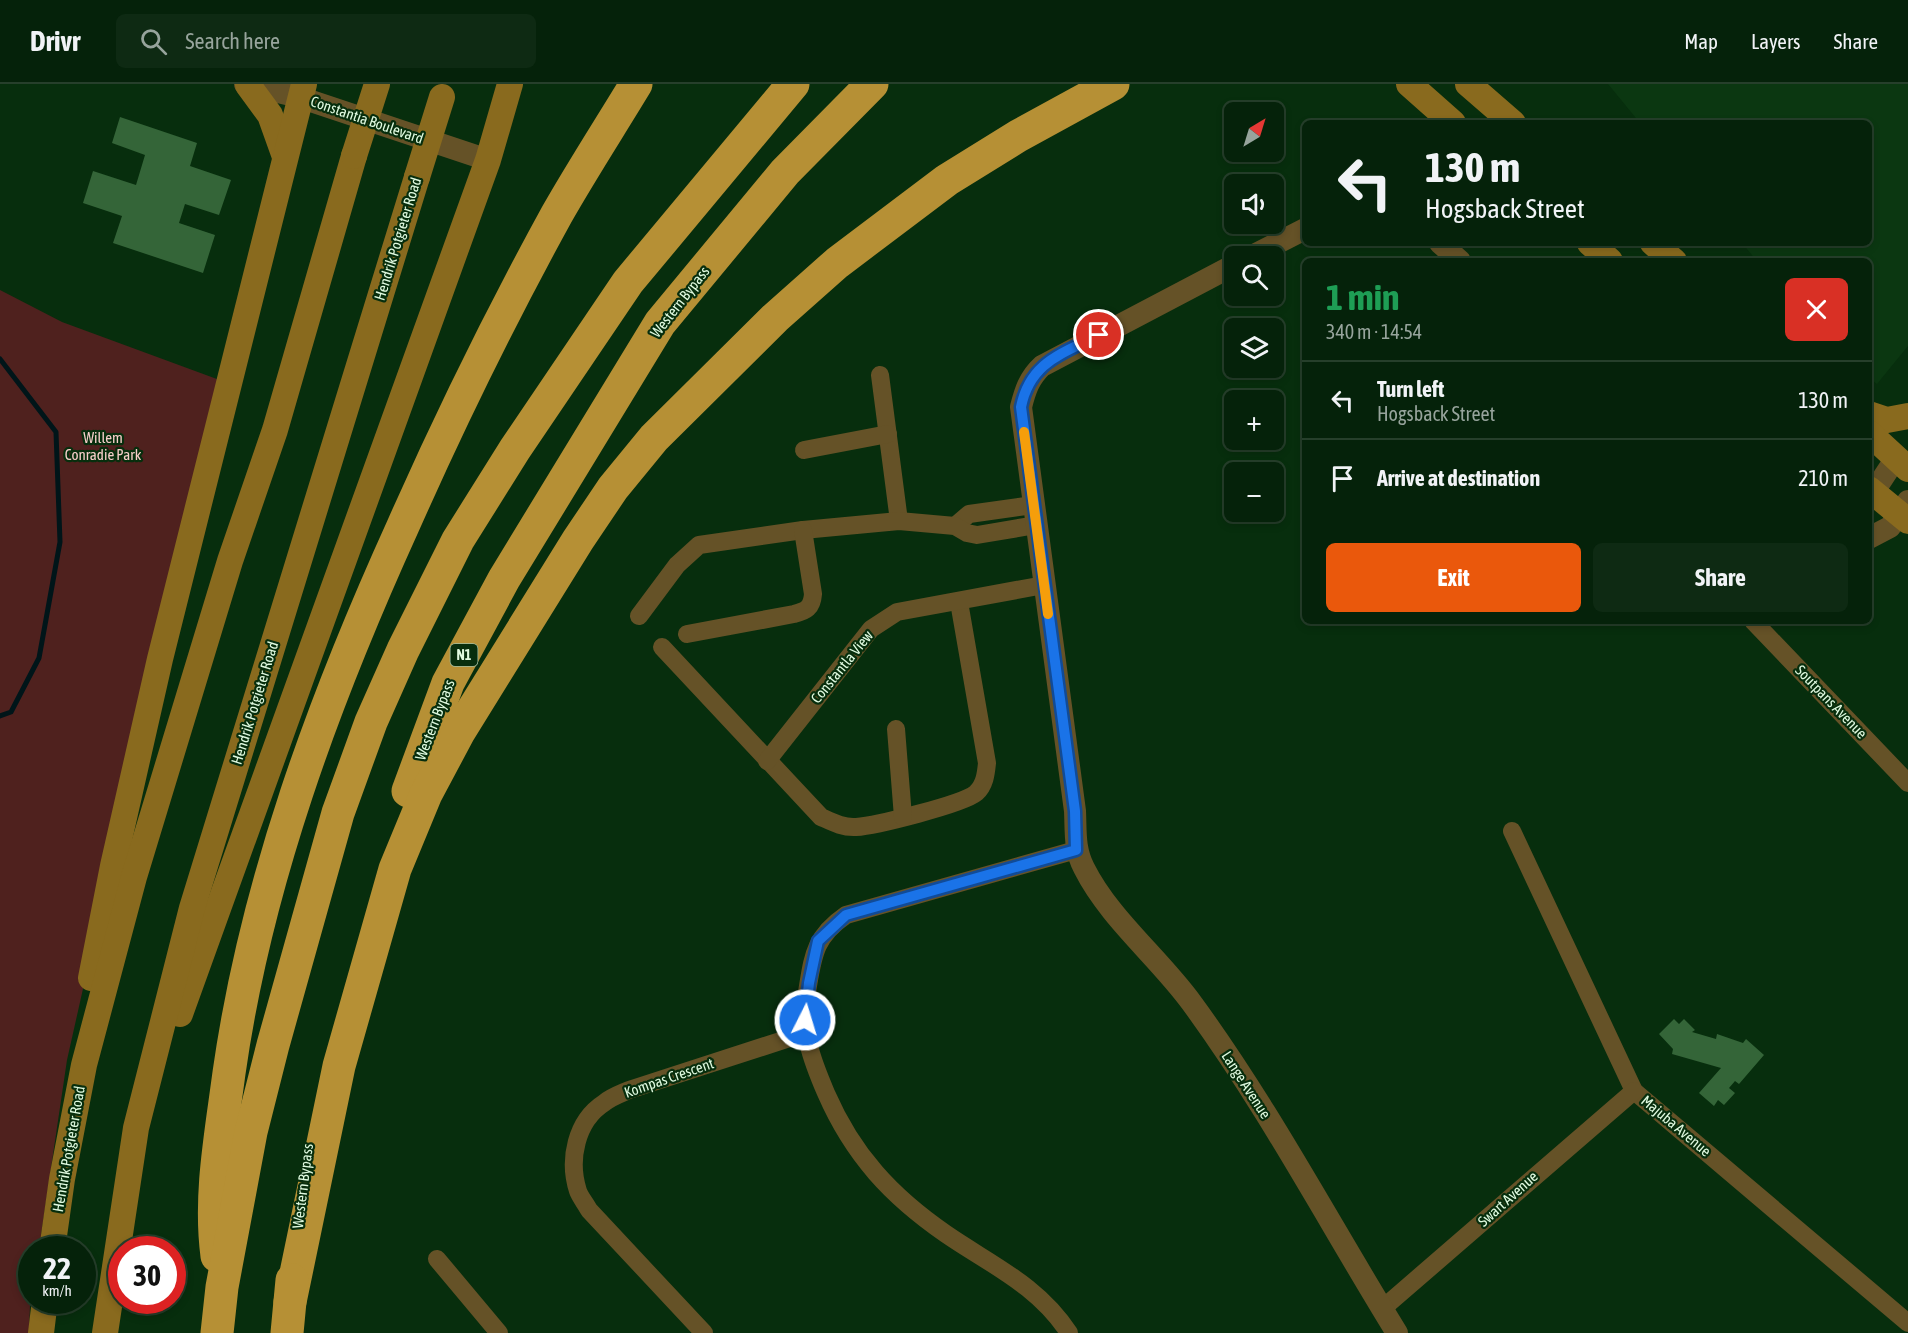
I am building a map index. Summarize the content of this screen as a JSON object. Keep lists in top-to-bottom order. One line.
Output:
{"streets":{"highway":["Western Bypass","N1"],"main road":["Hendrik Potgieter Road"],"street":["Constantia Boulevard","Constantla View","Soutpans Avenue","Kompas Crescent","Lange Avenue","Majuba Avenue","Swart Avenue"]},"crossings":[["Lange Avenue","Swart Avenue"],["Majuba Avenue","Swart Avenue"]],"parks":["Willem Conradie Park"],"north":"top right","page":{"header":"Drivr","search":"Search here","nav":["Map","Layers","Share"],"map_buttons":["+","−"],"turn":["130 m","Hogsback Street"],"heading":["1 min","340 m · 14:54"],"list":[{"name":"Turn left","note":"Hogsback Street","value":"130 m"},{"name":"Arrive at destination","value":"210 m"}],"buttons":["Exit","Share"],"speed":"22 km/h","limit":"30"}}
